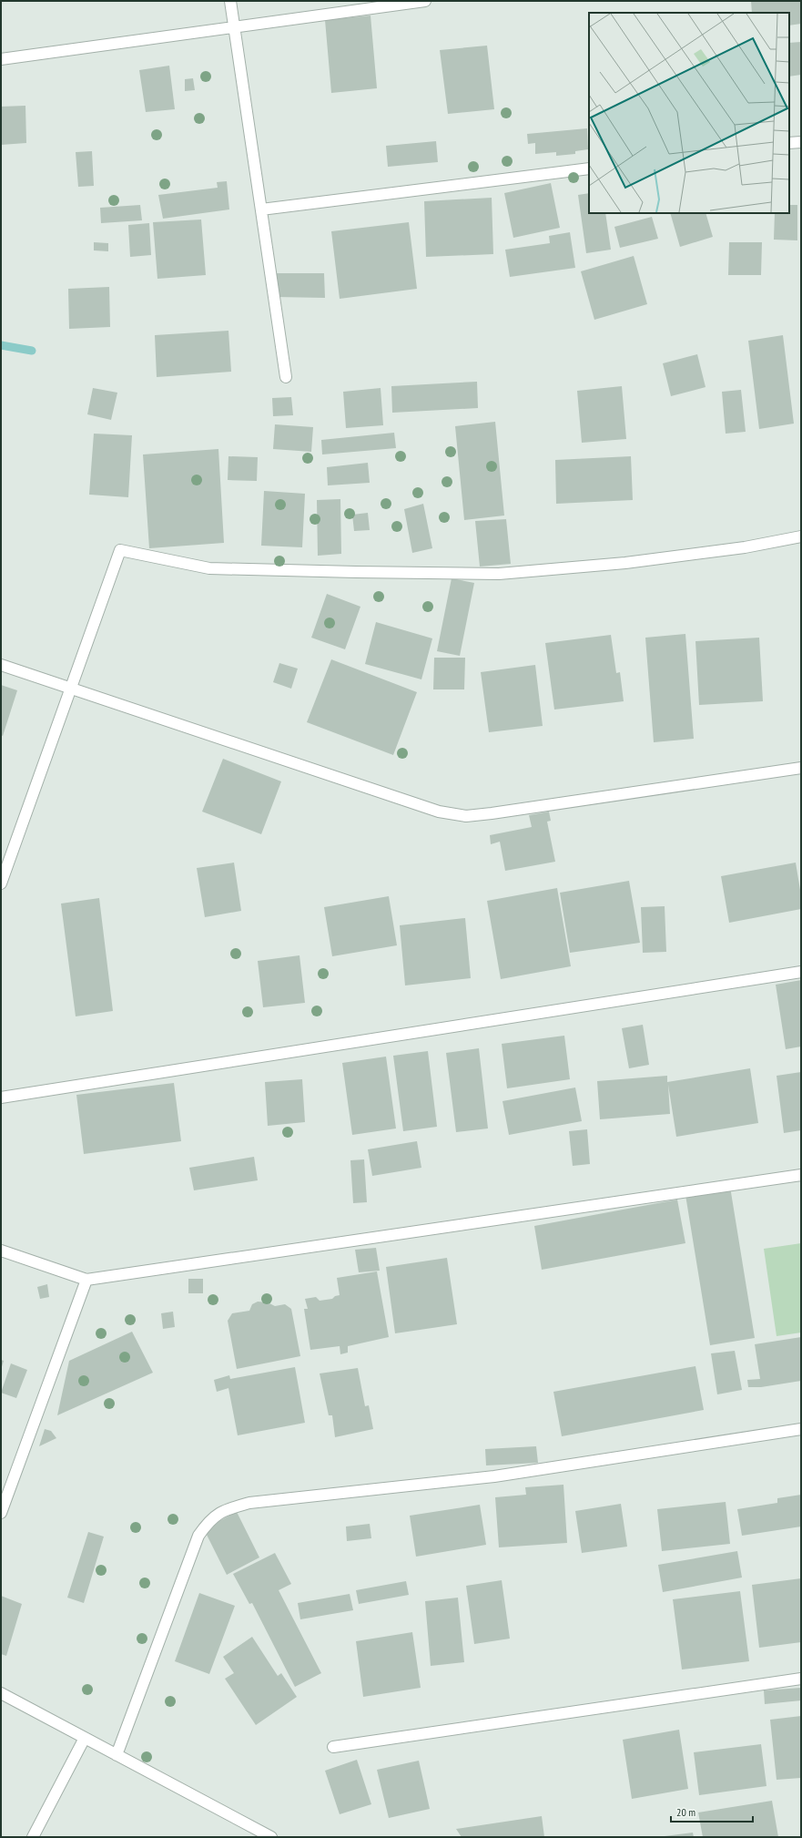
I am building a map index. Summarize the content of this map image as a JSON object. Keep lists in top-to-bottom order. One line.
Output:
{"scale_bar":"20 m"}
